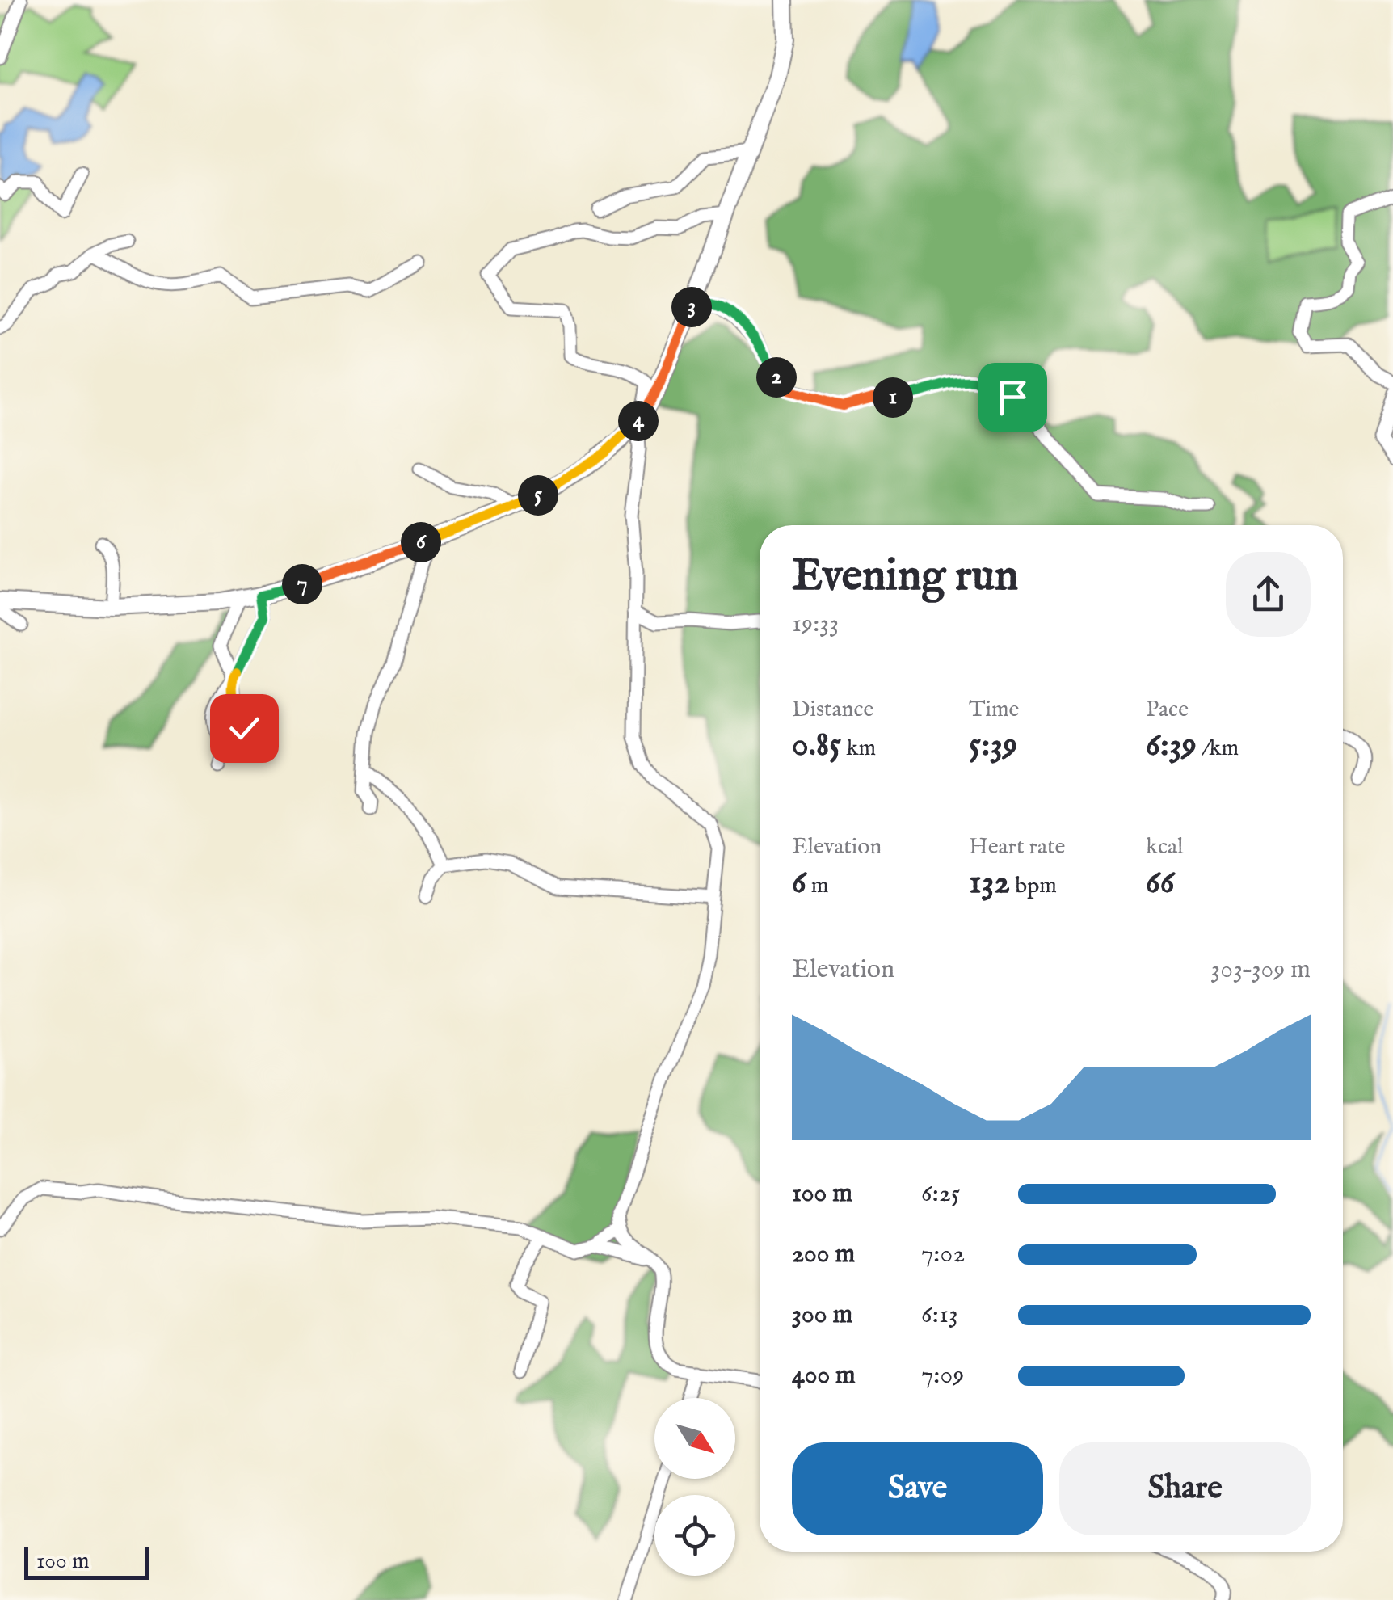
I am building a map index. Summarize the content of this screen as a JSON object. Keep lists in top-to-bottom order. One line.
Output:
{"scale_bar":"100 m","north":"bottom right","page":{"pins":["3","2","1","4","5","6","7"],"heading":["Evening run","19:33"],"stats":[["Distance","0.85 km"],["Time","5:39"],["Pace","6:39 /km"],["Elevation","6 m"],["Heart rate","132 bpm"],["kcal","66"]],"chart":["Elevation","303–309 m"],"list":[{"name":"100 m","note":"6:25"},{"name":"200 m","note":"7:02"},{"name":"300 m","note":"6:13"},{"name":"400 m","note":"7:09"}],"buttons":["Save","Share"],"scale":"100 m"}}
